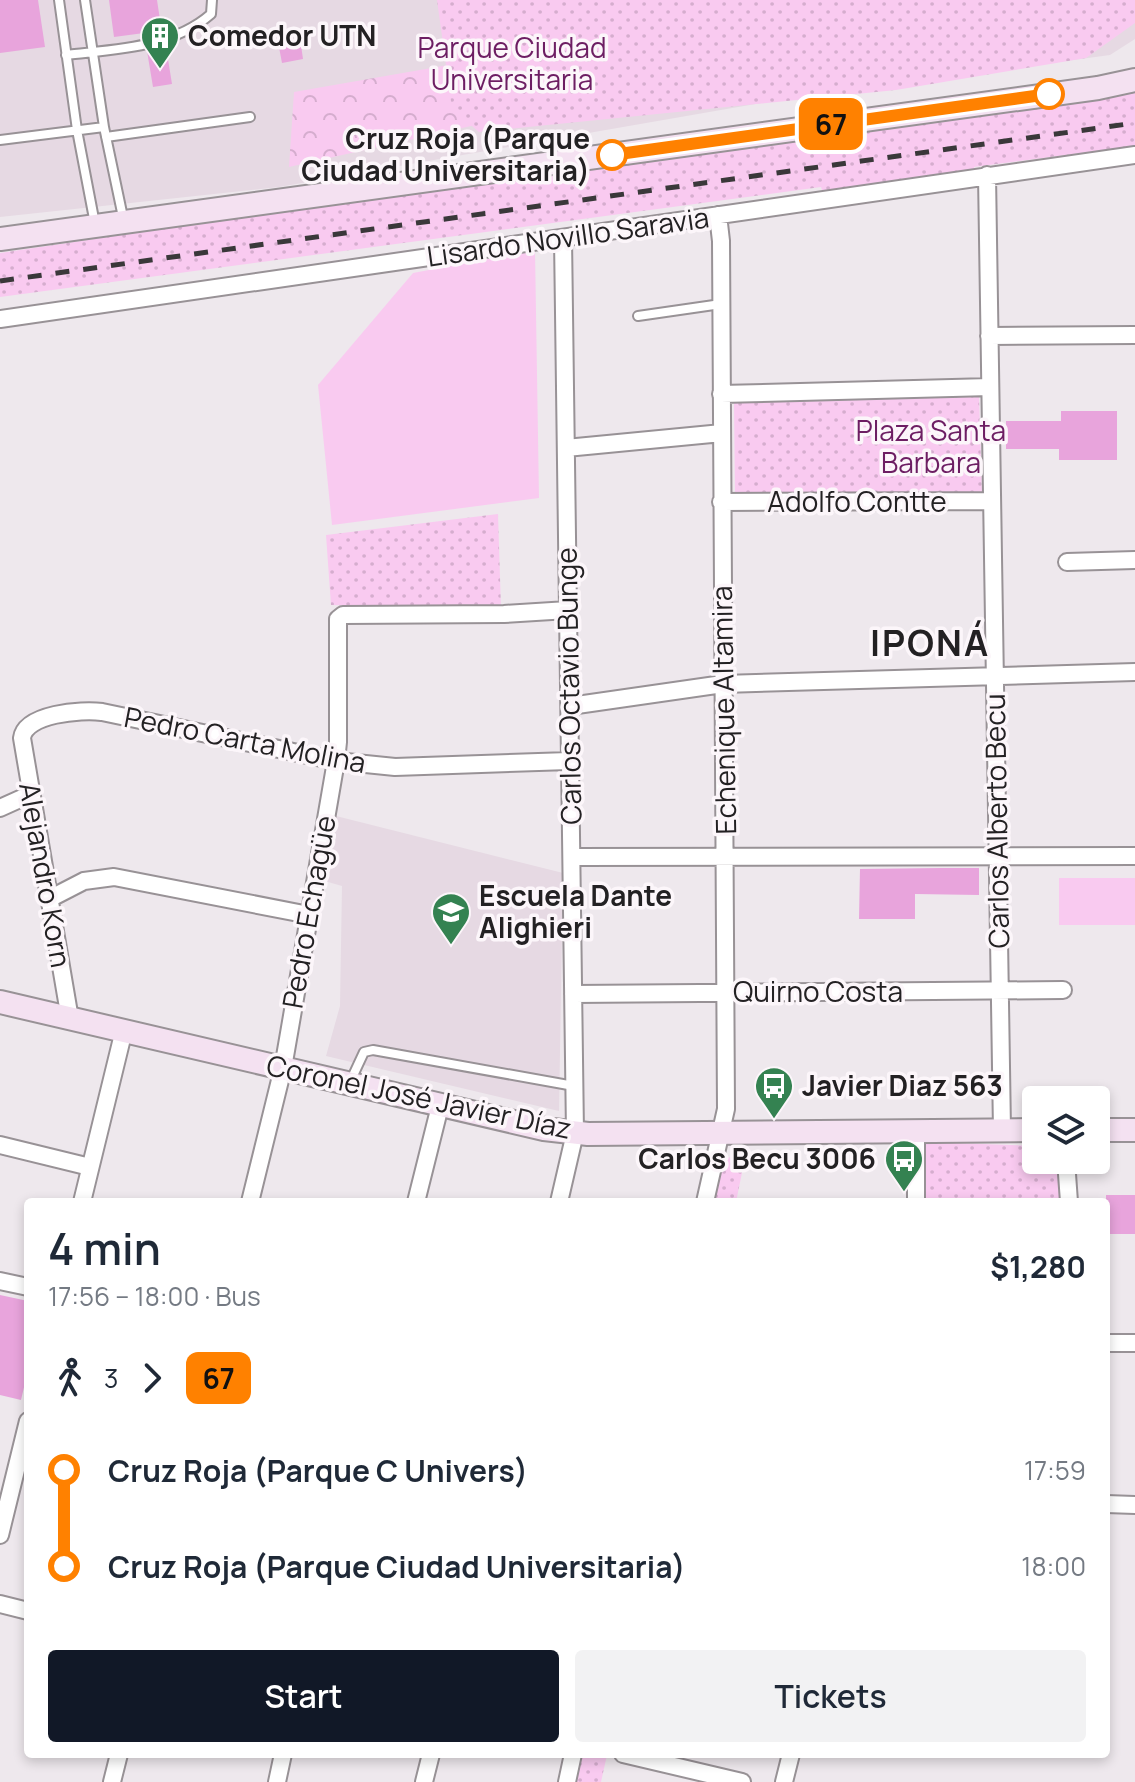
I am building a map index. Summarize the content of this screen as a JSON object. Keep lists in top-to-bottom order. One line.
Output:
{"streets":{"main road":["Coronel José Javier Díaz"],"street":["Lisardo Novillo Saravia","Adolfo Contte","Carlos Octavio Bunge","Echenique Altamira","Pedro Carta Molina","Carlos Alberto Becu","Alejandro Korn","Pedro Echagüe","Quirno Costa"]},"crossings":[["Lisardo Novillo Saravia","Carlos Octavio Bunge"],["Lisardo Novillo Saravia","Echenique Altamira"],["Lisardo Novillo Saravia","Carlos Alberto Becu"],["Adolfo Contte","Echenique Altamira"],["Adolfo Contte","Carlos Alberto Becu"],["Carlos Octavio Bunge","Pedro Carta Molina"],["Carlos Octavio Bunge","Pedro Echagüe"],["Carlos Octavio Bunge","Quirno Costa"],["Carlos Octavio Bunge","Coronel José Javier Díaz"],["Echenique Altamira","Quirno Costa"],["Echenique Altamira","Coronel José Javier Díaz"],["Pedro Carta Molina","Alejandro Korn"],["Pedro Carta Molina","Pedro Echagüe"],["Carlos Alberto Becu","Quirno Costa"],["Carlos Alberto Becu","Coronel José Javier Díaz"],["Alejandro Korn","Coronel José Javier Díaz"],["Pedro Echagüe","Coronel José Javier Díaz"]],"districts":["IPONÁ"],"parks":["Parque Ciudad Universitaria","Plaza Santa Barbara"],"places":{"building":["Comedor UTN"],"other":["Cruz Roja (Parque Ciudad Universitaria)"],"school or university":["Escuela Dante Alighieri"],"bus stop":["Javier Diaz 563","Carlos Becu 3006"]},"lines":["bus line 67"],"page":{"on_map":"67","heading":["4 min","17:56 – 18:00 · Bus","$1,280"],"legs":["3","67"],"list":[{"name":"Cruz Roja (Parque C Univers)","value":"17:59"},{"name":"Cruz Roja (Parque Ciudad Universitaria)","value":"18:00"}],"buttons":["Start","Tickets"]}}
